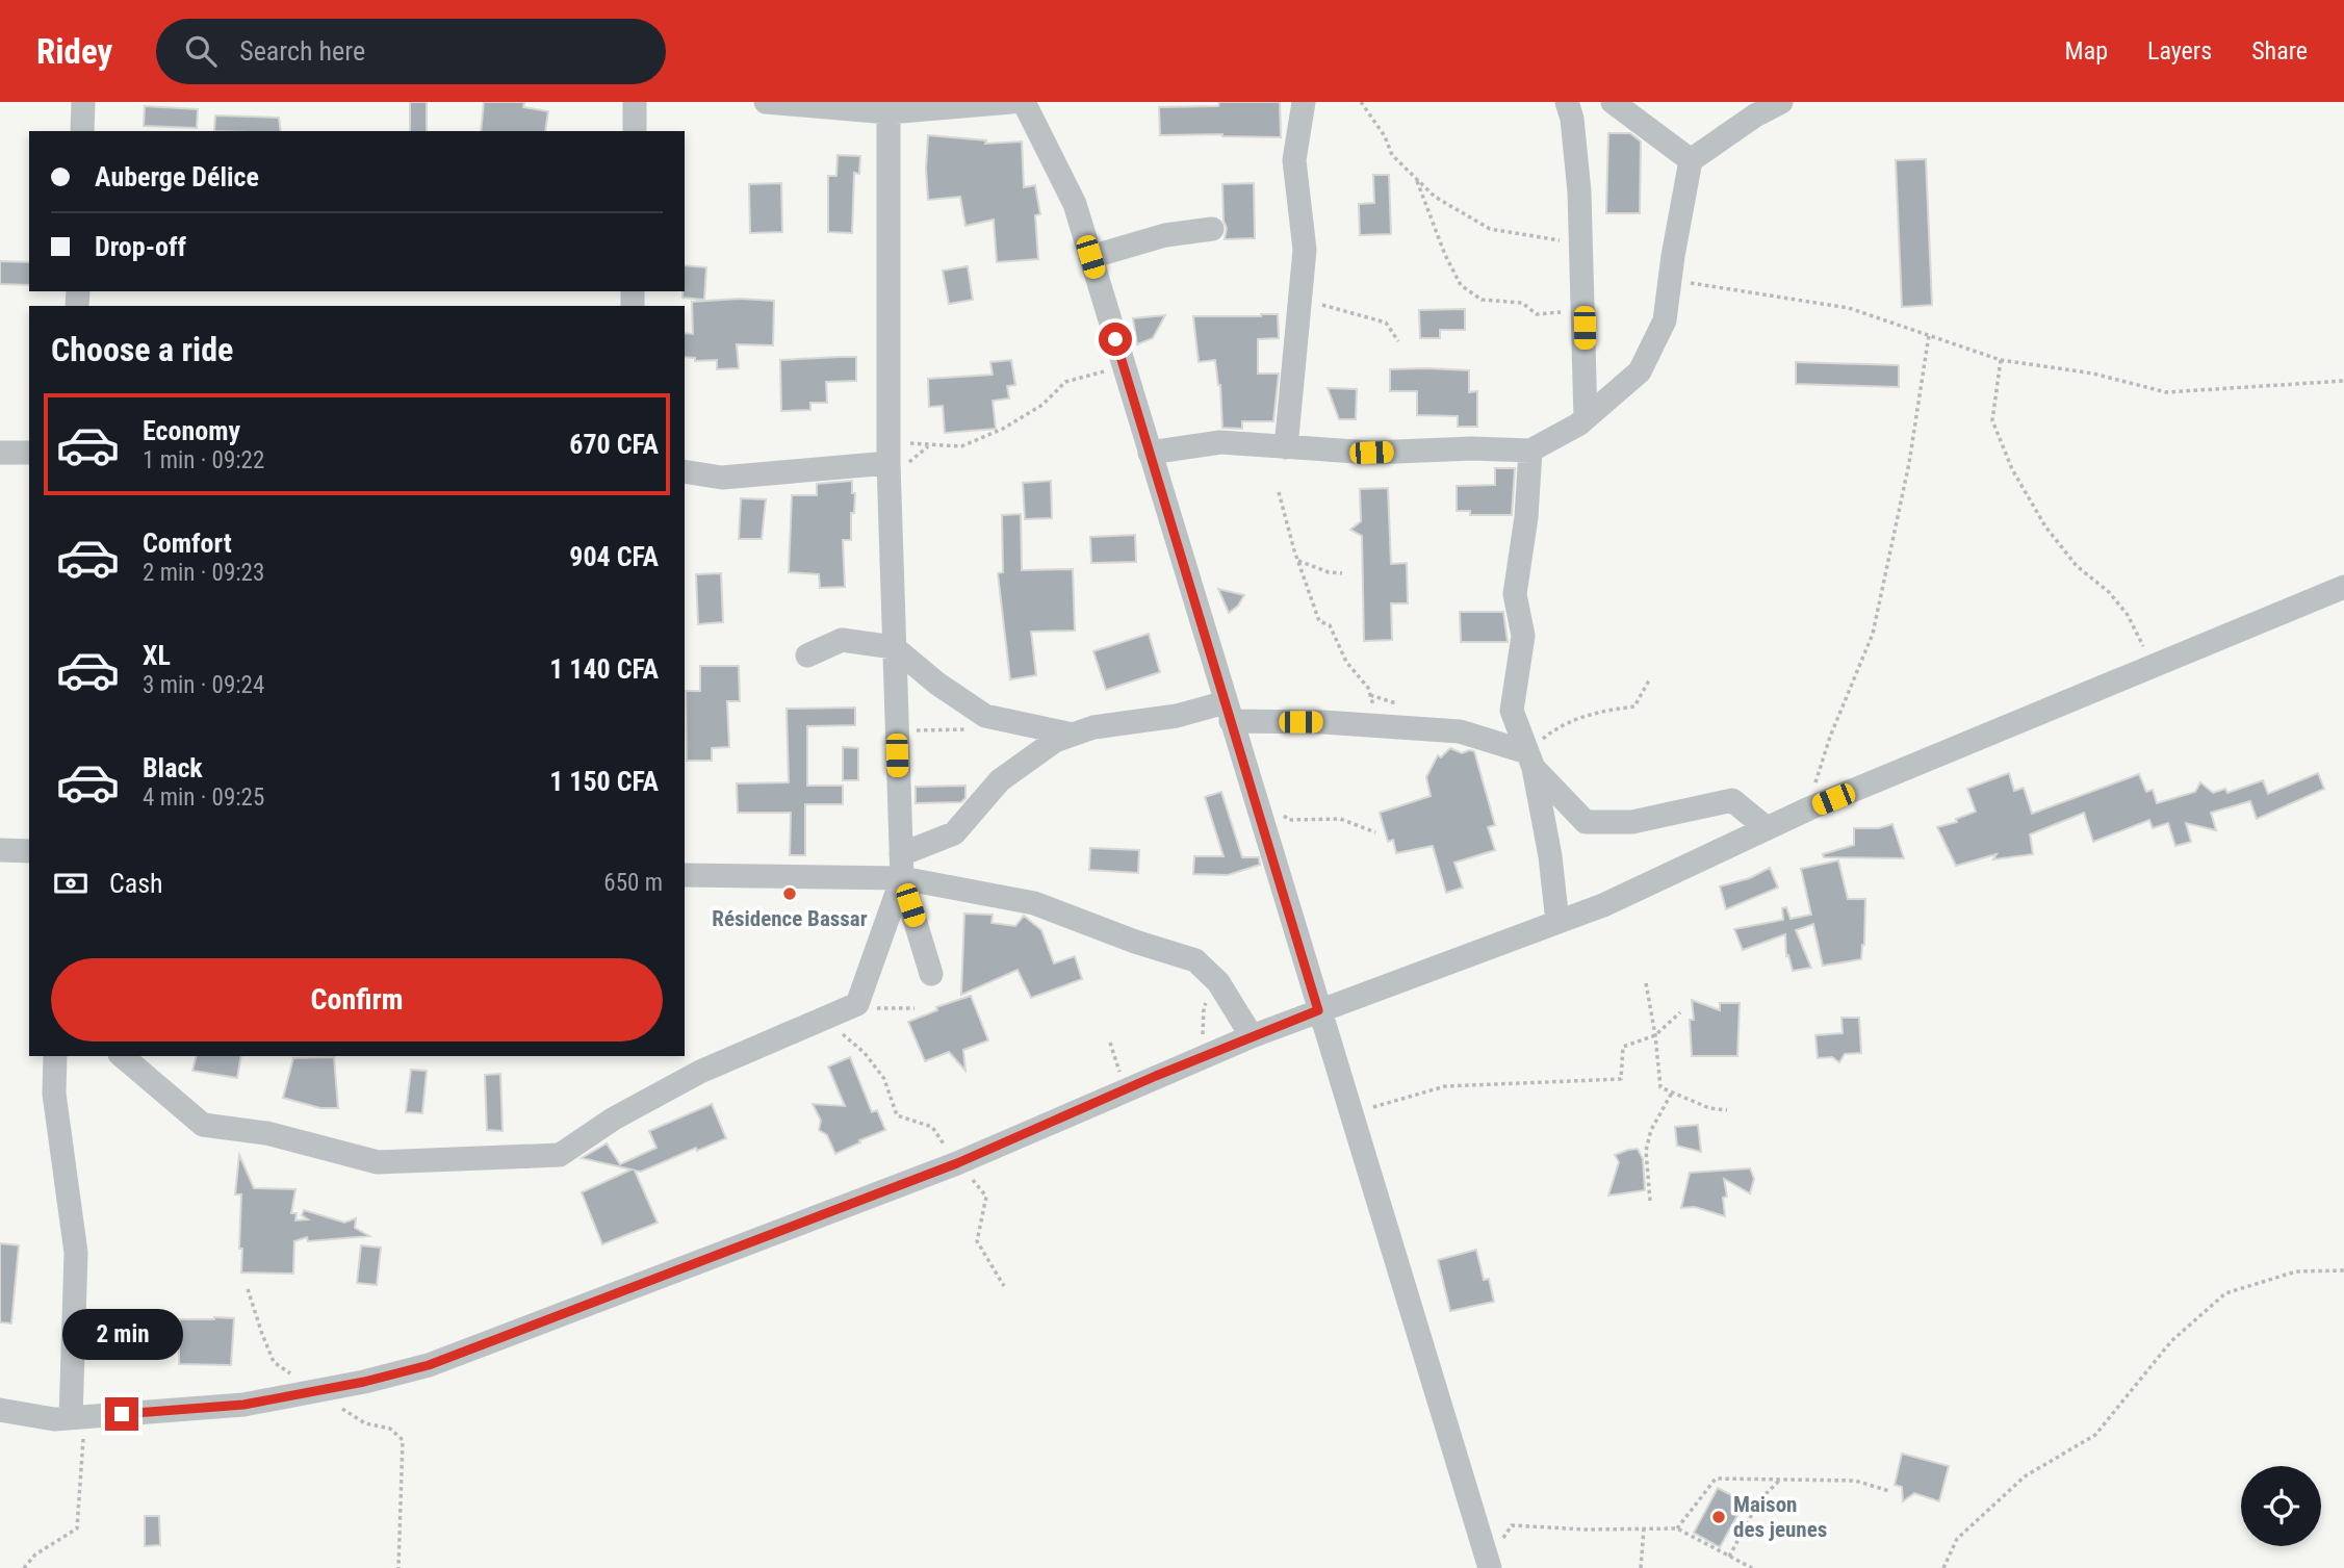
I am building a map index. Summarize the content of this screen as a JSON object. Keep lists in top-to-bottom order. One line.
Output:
{"places":["Résidence Bassar","Maison des jeunes"],"page":{"header":"Ridey","search":"Search here","nav":["Map","Layers","Share"],"banner":["Auberge Délice","Drop-off"],"heading":"Choose a ride","list":[{"name":"Economy","note":"1 min · 09:22","value":"670 CFA"},{"name":"Comfort","note":"2 min · 09:23","value":"904 CFA"},{"name":"XL","note":"3 min · 09:24","value":"1 140 CFA"},{"name":"Black","note":"4 min · 09:25","value":"1 150 CFA"}],"pay":["Cash","650 m"],"buttons":"Confirm","bubble":"2 min"}}
